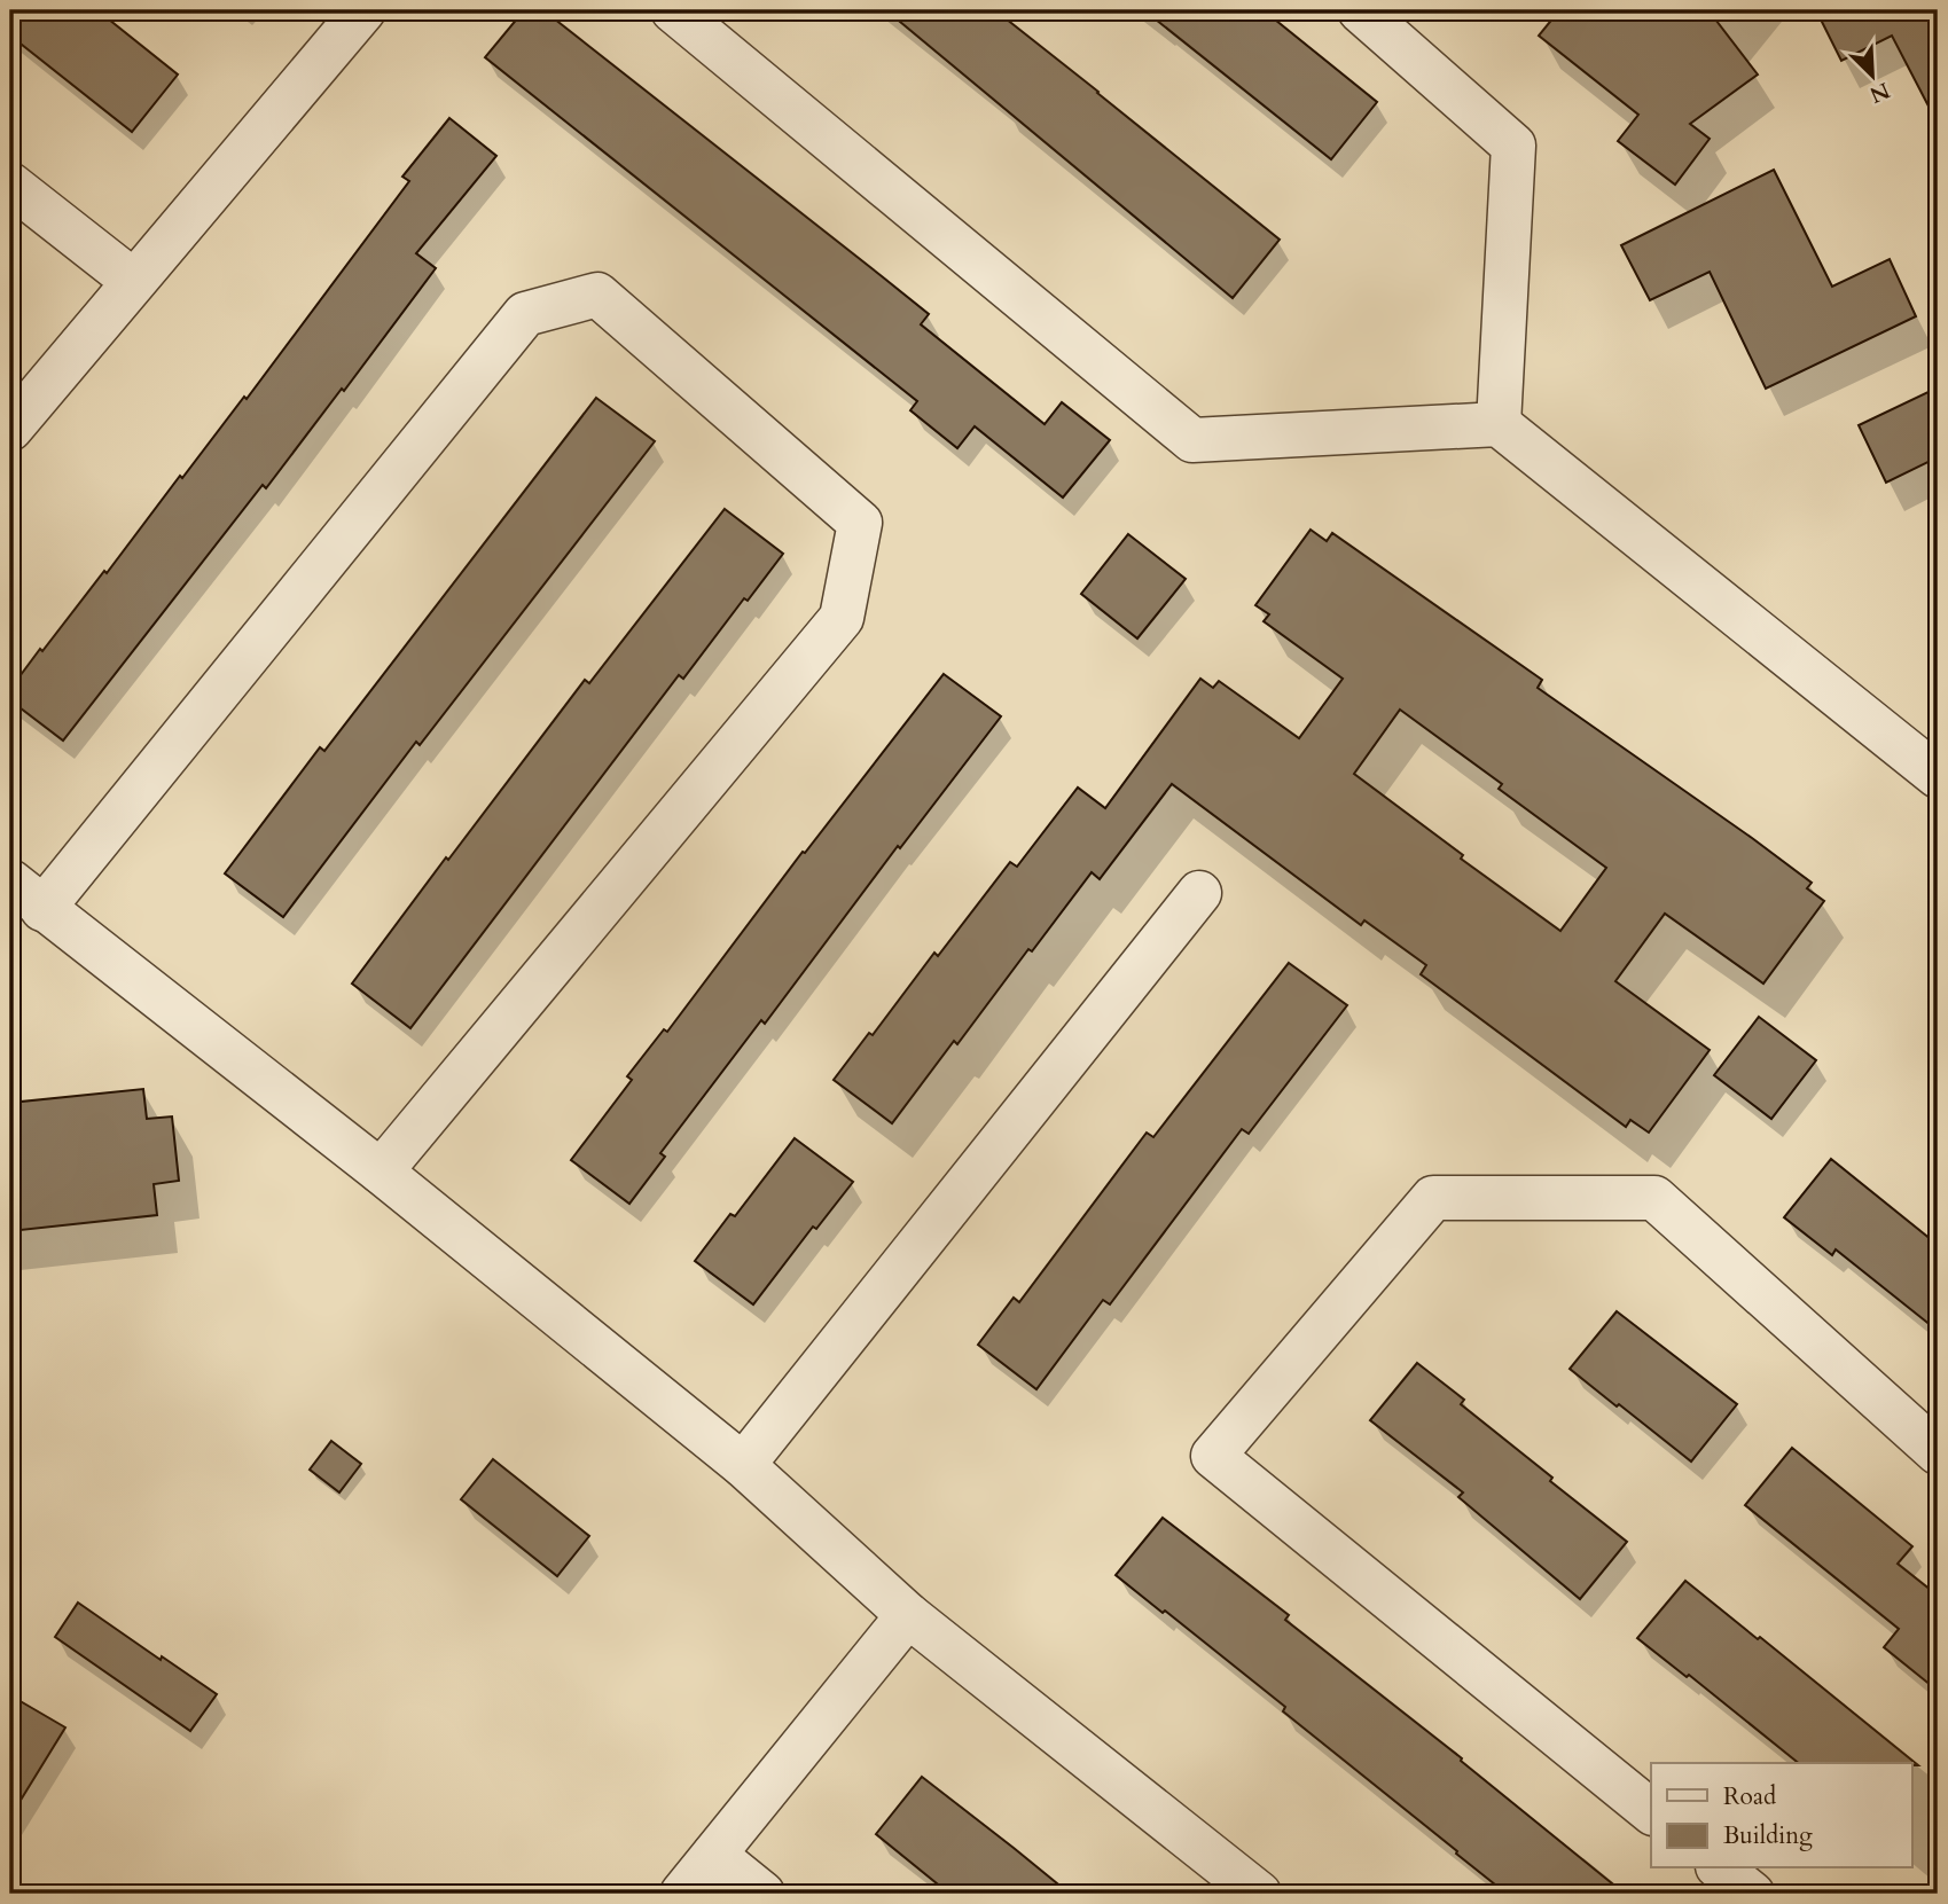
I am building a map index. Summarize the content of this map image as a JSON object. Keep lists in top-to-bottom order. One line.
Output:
{"legend":["Road","Building"],"north":"bottom right"}
